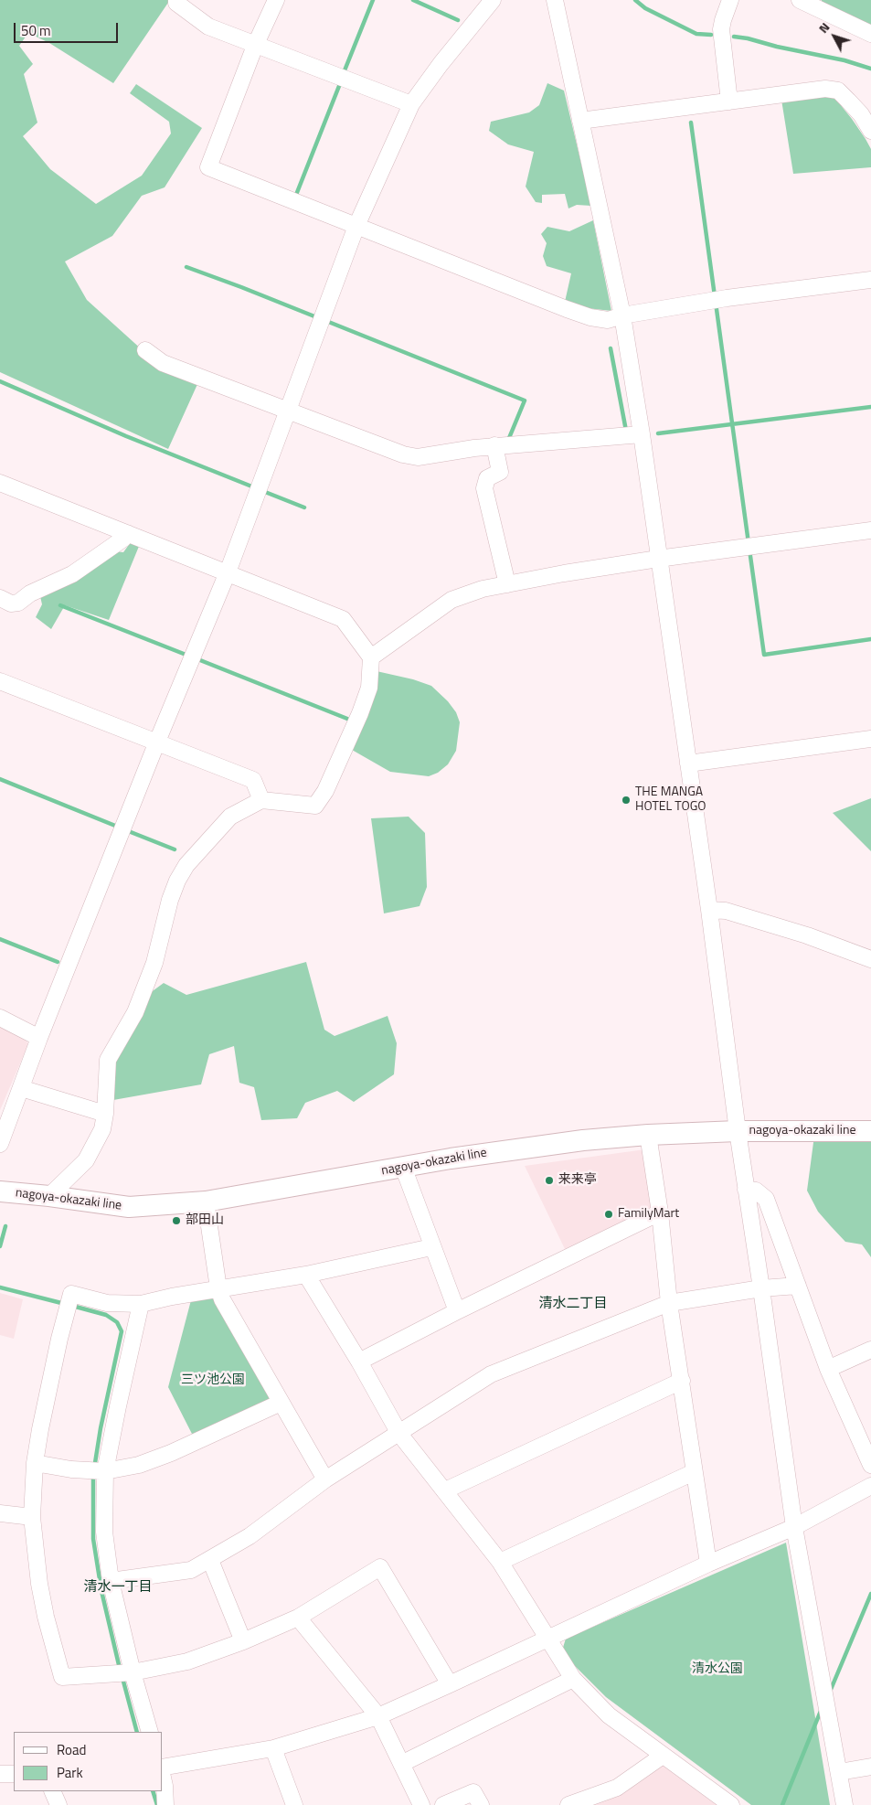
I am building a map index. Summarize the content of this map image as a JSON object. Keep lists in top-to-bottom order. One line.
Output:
{"streets":{"main road":["nagoya-okazaki line"]},"districts":["清水二丁目","清水一丁目"],"parks":["三ツ池公園","清水公園"],"places":["THE MANGA HOTEL TOGO","来来亭","FamilyMart","部田山"],"legend":["Road","Park"],"scale_bar":"50 m","north":"top left"}
